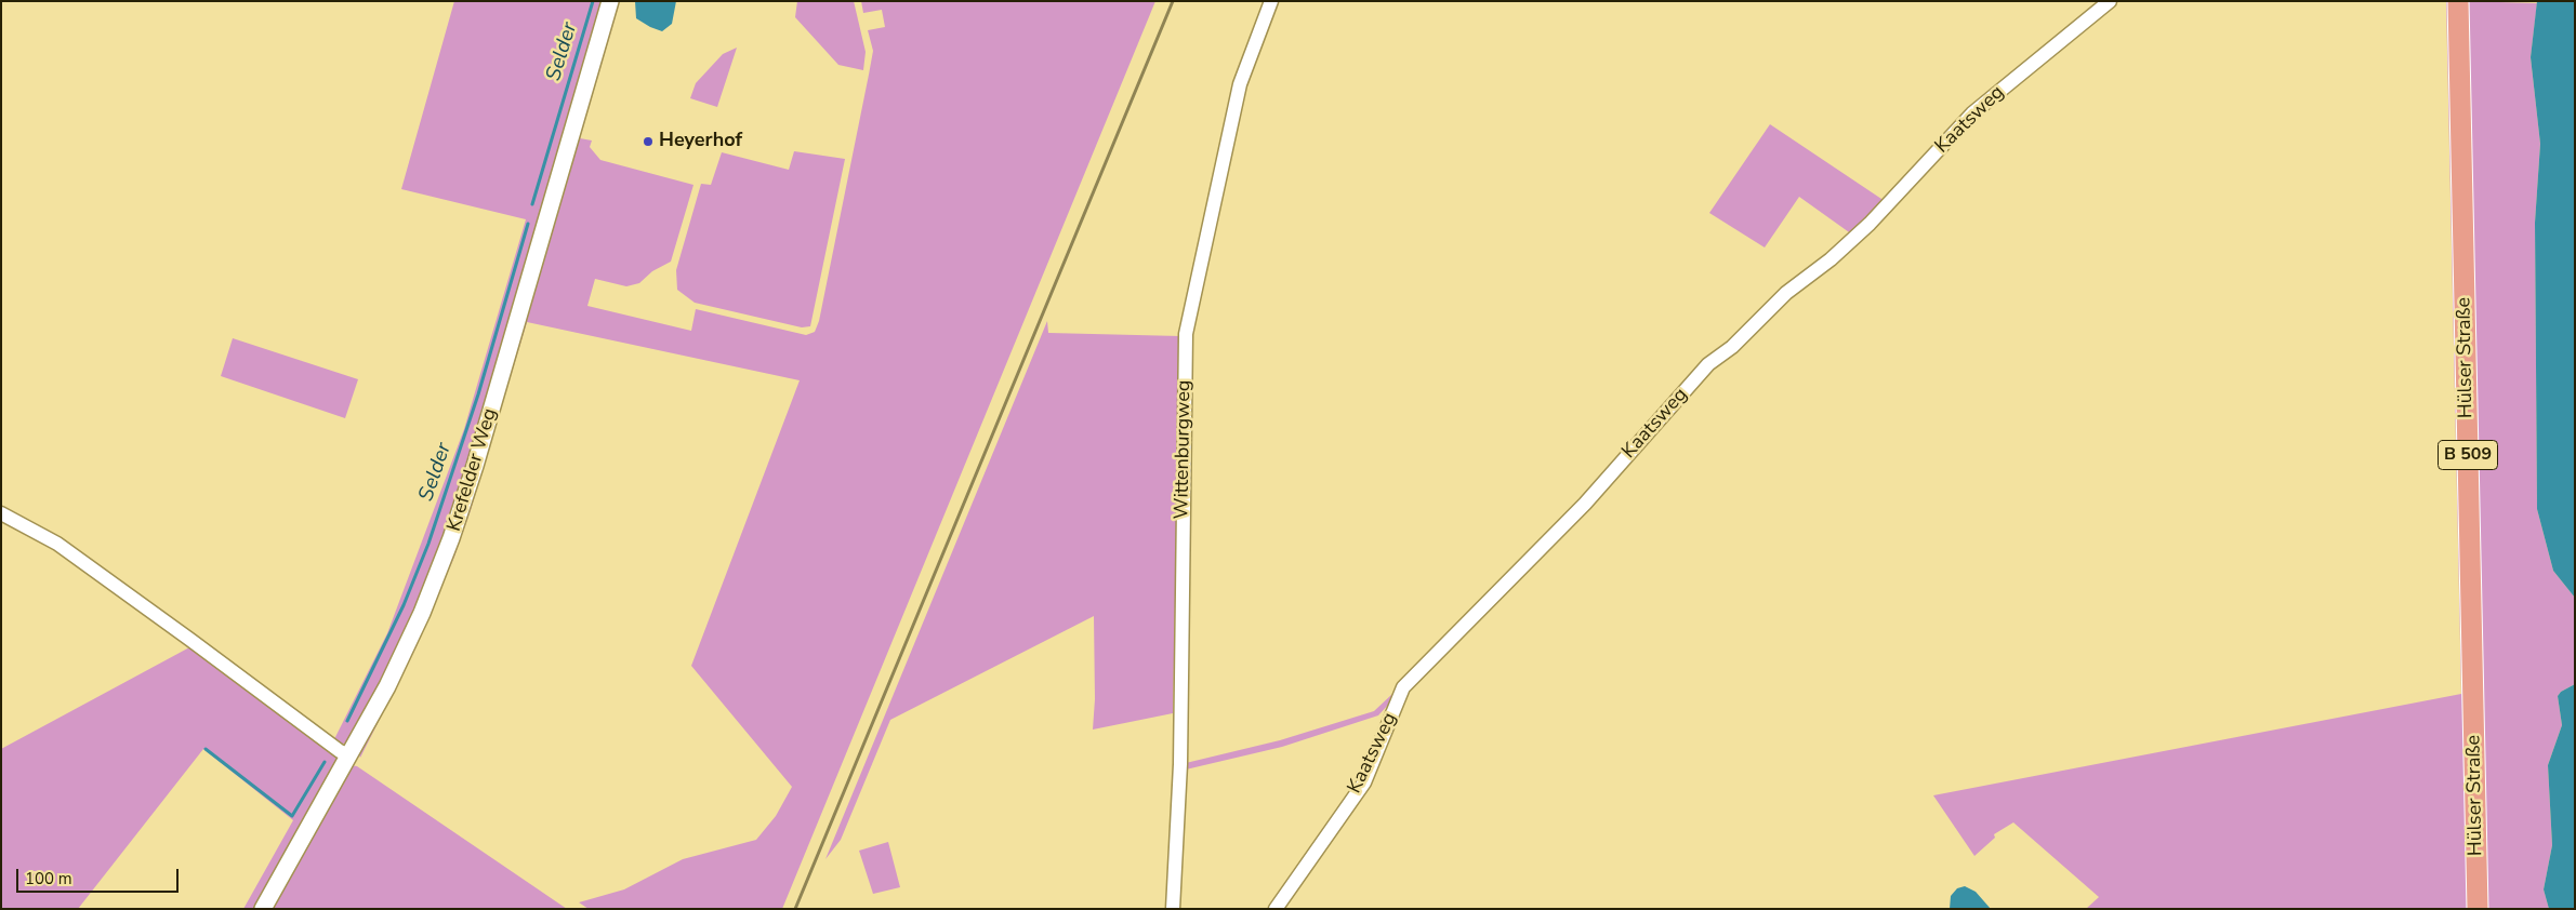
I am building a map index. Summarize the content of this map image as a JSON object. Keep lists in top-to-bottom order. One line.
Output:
{"streets":{"main road":["Hülser Straße","B 509"],"street":["Kaatsweg","Wittenburgweg","Krefelder Weg"]},"water":["Selder"],"places":["Heyerhof"],"scale_bar":"100 m"}
